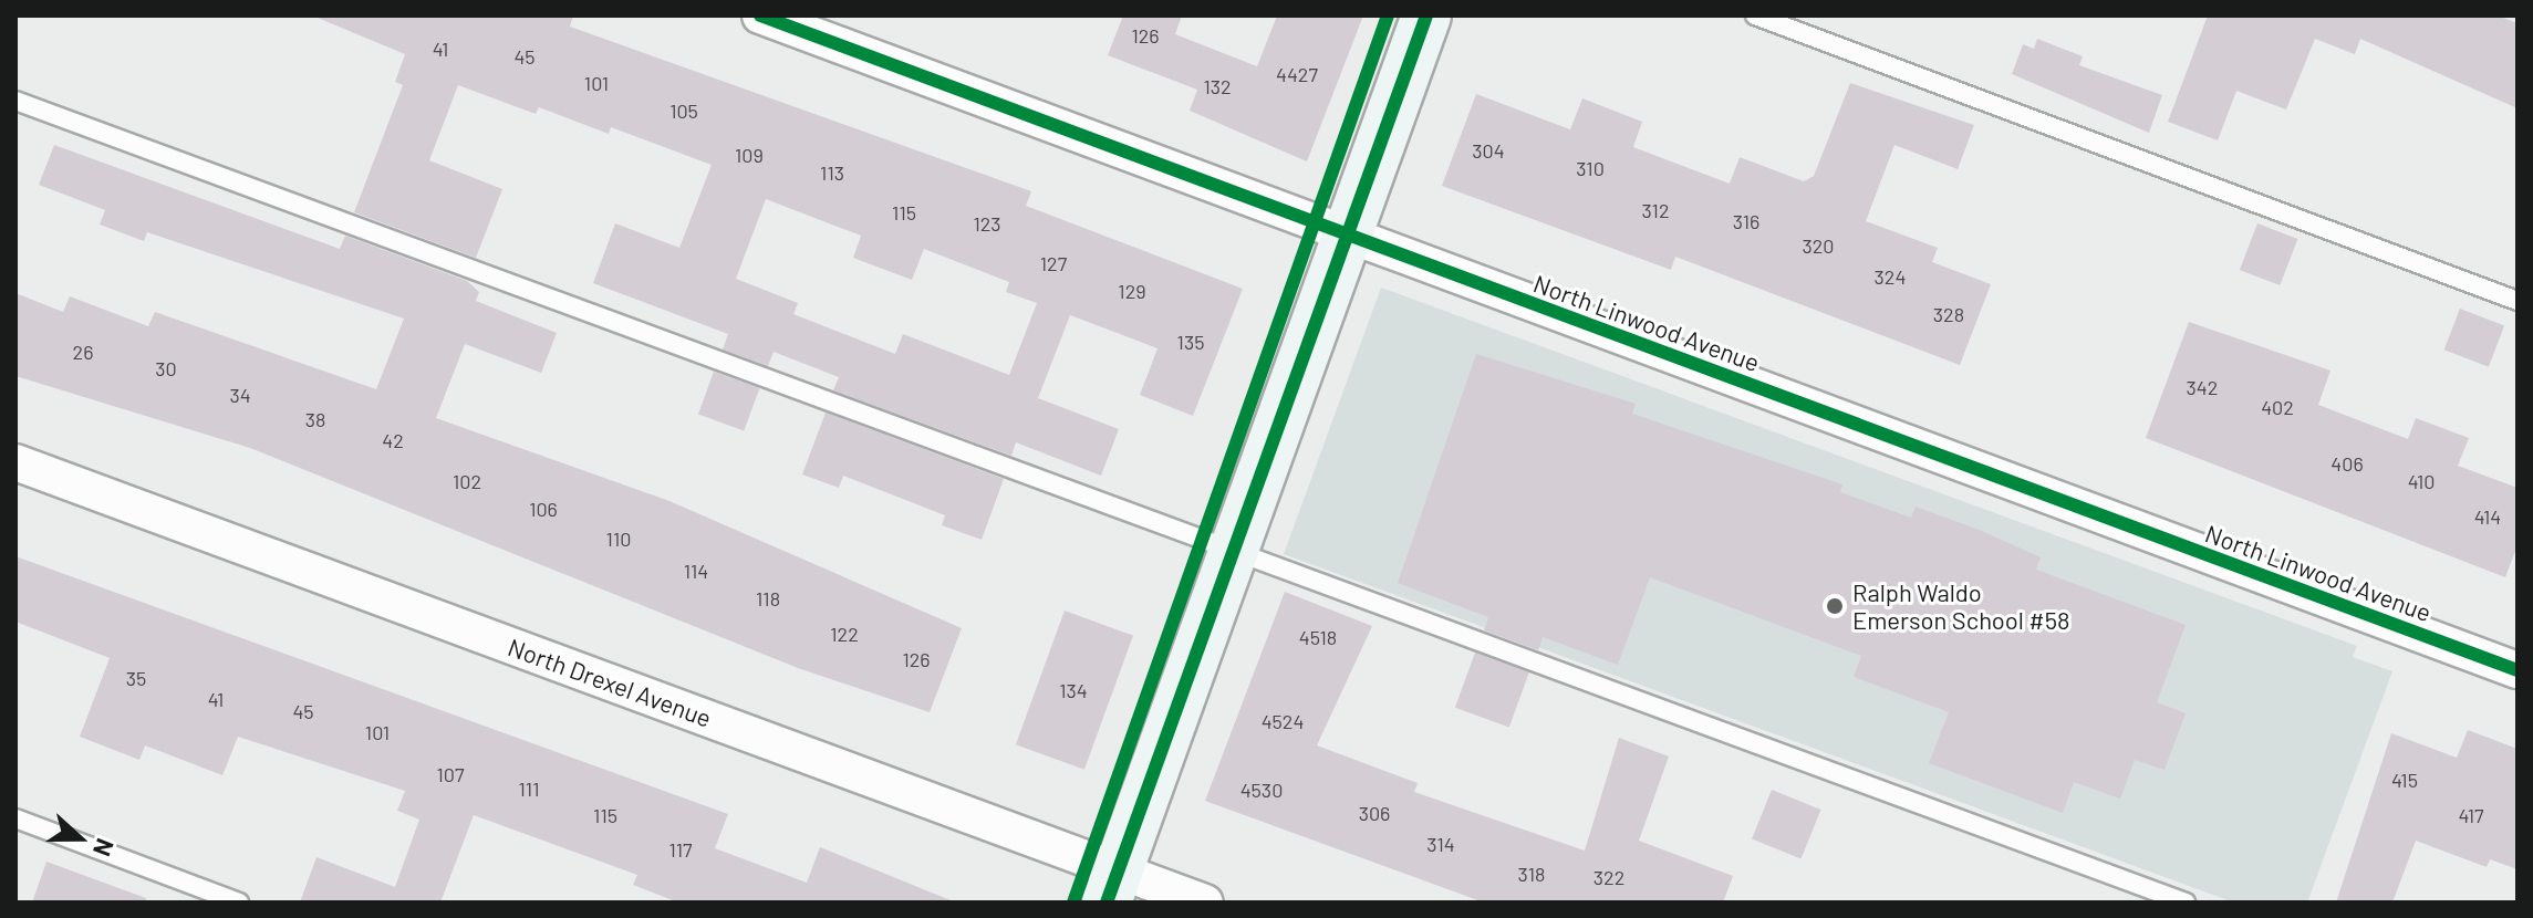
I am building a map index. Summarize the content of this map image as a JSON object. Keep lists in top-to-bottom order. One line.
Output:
{"streets":{"street":["North Linwood Avenue","North Drexel Avenue"]},"places":["Ralph Waldo Emerson School #58"],"house_numbers":["126","41","45","4427","101","132","105","304","109","310","113","312","115","316","123","320","127","324","129","328","135","26","30","342","34","402","38","42","406","102","410","106","414","110","114","118","122","4518","126","35","134","41","45","4524","101","107","415","111","4530","306","115","417","314","117","318","322"],"north":"right"}
